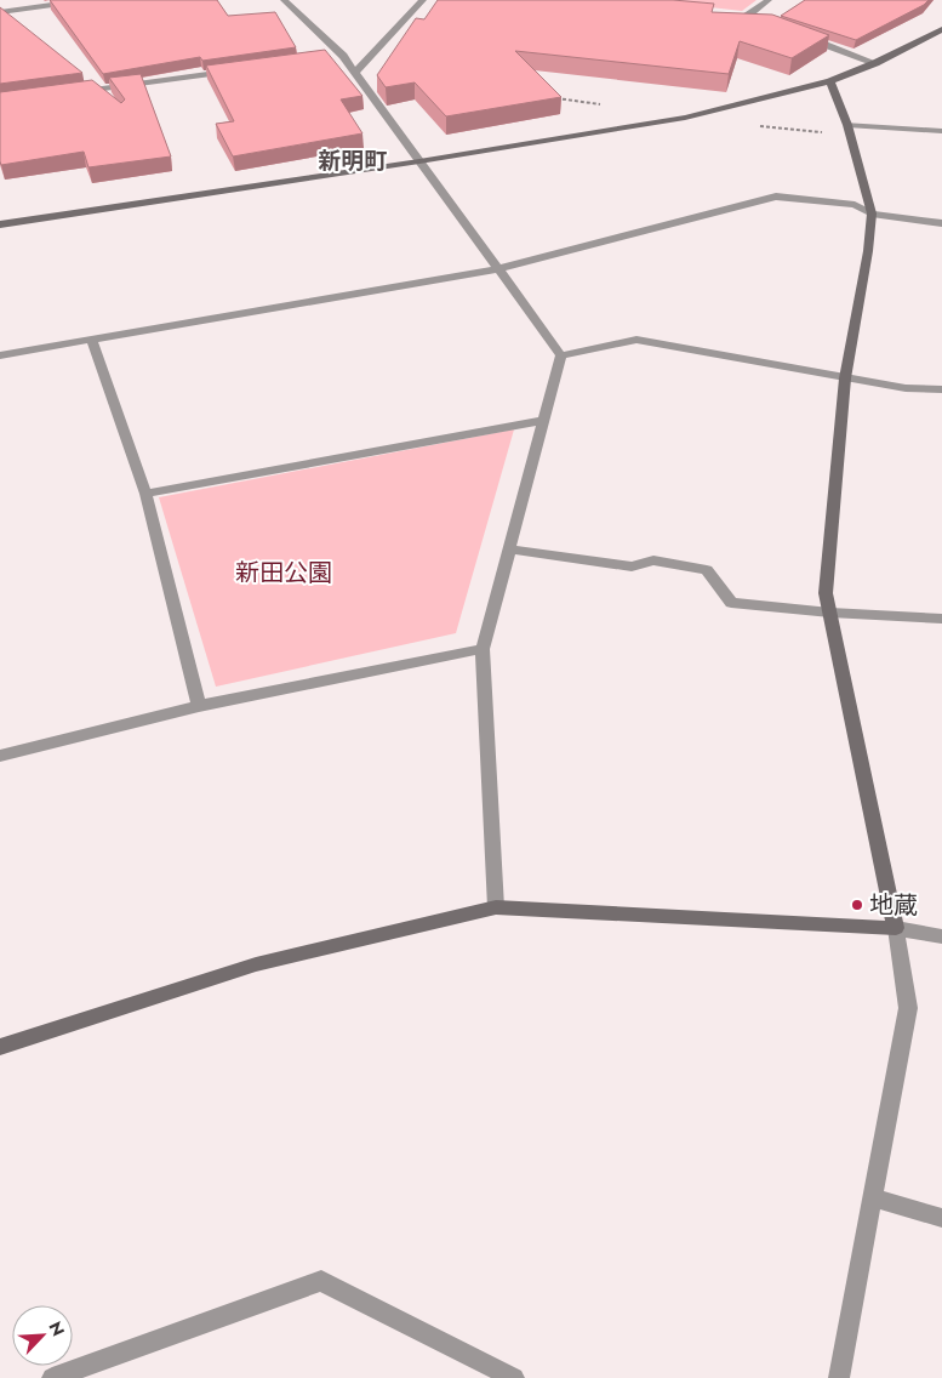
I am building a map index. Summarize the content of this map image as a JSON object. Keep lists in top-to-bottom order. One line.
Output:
{"districts":["新明町"],"parks":["新田公園"],"places":["地蔵"],"north":"top right"}
